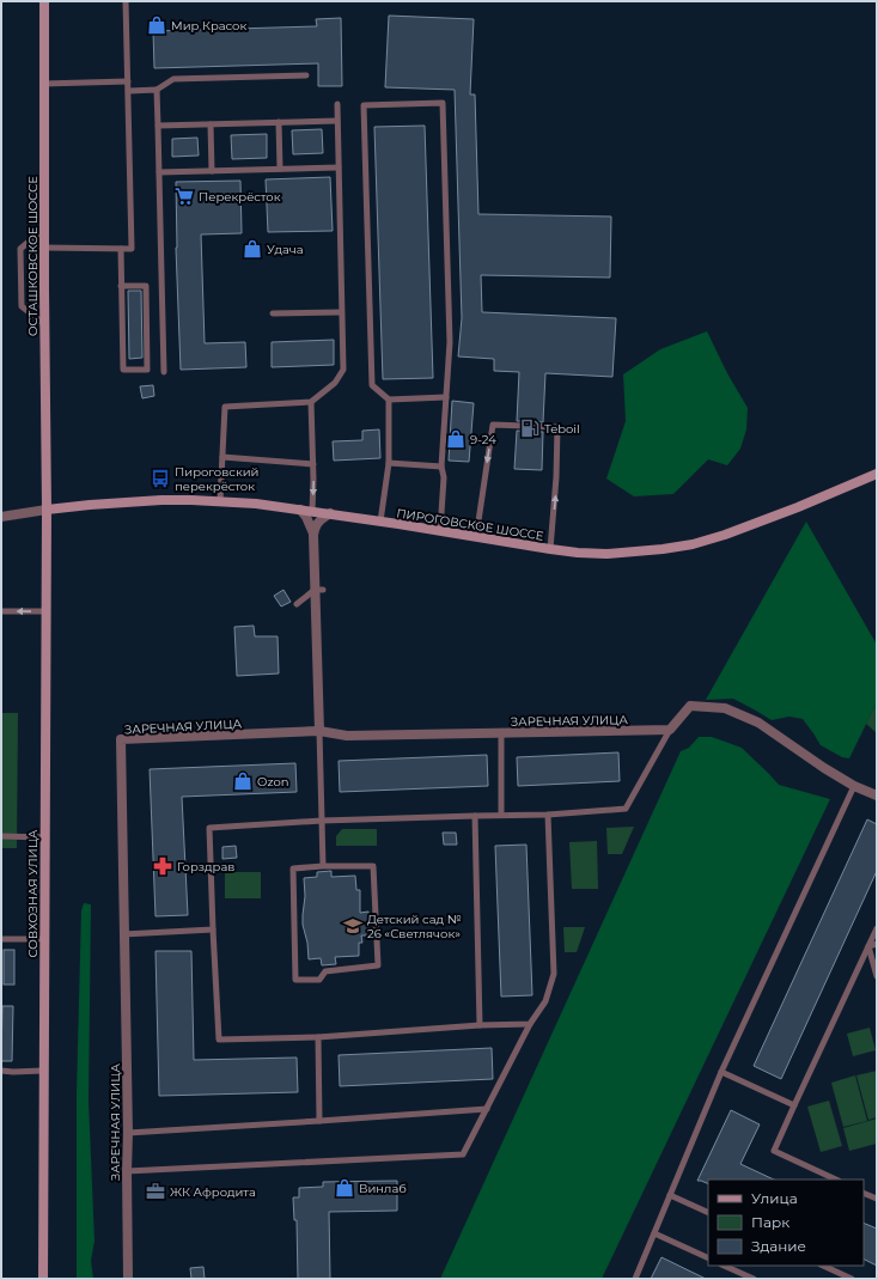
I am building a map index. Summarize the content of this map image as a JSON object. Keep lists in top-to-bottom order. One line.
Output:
{"streets":{"main road":["ОСТАШКОВСКОЕ ШОССЕ","ПИРОГОВСКОЕ ШОССЕ","СОВХОЗНАЯ УЛИЦА"],"street":["ЗАРЕЧНАЯ УЛИЦА"]},"crossings":[["ОСТАШКОВСКОЕ ШОССЕ","ПИРОГОВСКОЕ ШОССЕ"],["ОСТАШКОВСКОЕ ШОССЕ","СОВХОЗНАЯ УЛИЦА"],["ПИРОГОВСКОЕ ШОССЕ","СОВХОЗНАЯ УЛИЦА"]],"places":{"shop":["Мир Красок","Удача","9-24","Ozon","Винлаб"],"supermarket":["Перекрёсток"],"fuel station":["Teboil"],"bus stop":["Пироговский перекрёсток"],"pharmacy":["Горздрав"],"school or university":["Детский сад № 26 «Светлячок»"],"office":["ЖК Афродита"]},"legend":["Улица","Парк","Здание"]}
